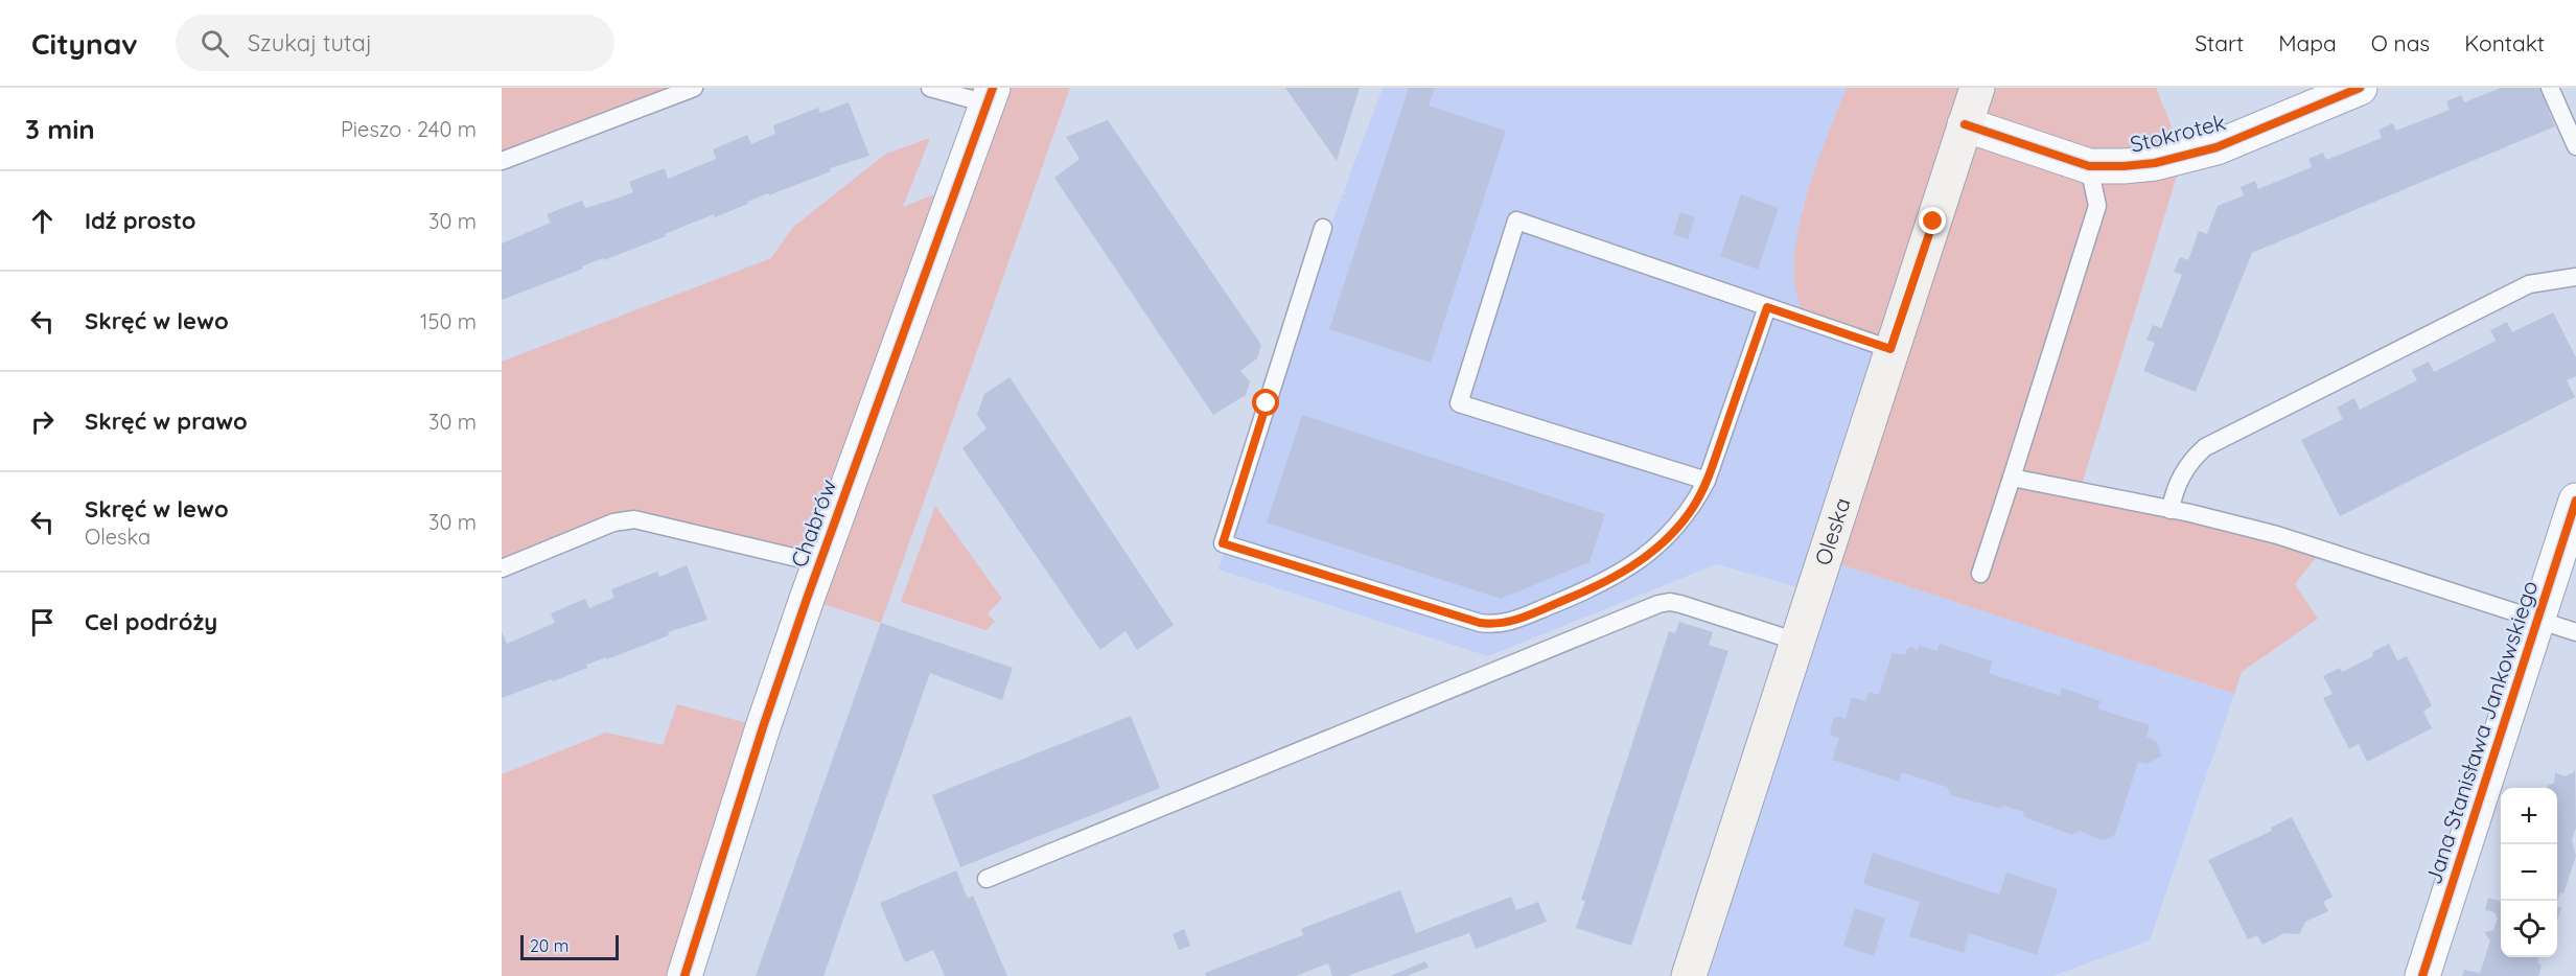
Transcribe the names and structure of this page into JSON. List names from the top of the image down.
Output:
{
  "streets": {
    "main road": ["Oleska"],
    "street": ["Stokrotek", "Chabrów", "Jana Stanisława Jankowskiego"]
  },
  "crossings": [
    ["Stokrotek", "Oleska"]
  ],
  "scale_bar": "20 m",
  "page": {
    "header": "Citynav",
    "search": "Szukaj tutaj",
    "nav": [
      "Start",
      "Mapa",
      "O nas",
      "Kontakt"
    ],
    "heading": ["3 min", "Pieszo · 240 m"],
    "list": [
      ["Idź prosto", "30 m"],
      ["Skręć w lewo", "150 m"],
      ["Skręć w prawo", "30 m"],
      ["Skręć w lewo", "Oleska", "30 m"],
      "Cel podróży"
    ],
    "map_buttons": ["+", "−"],
    "scale": "20 m"
  }
}
